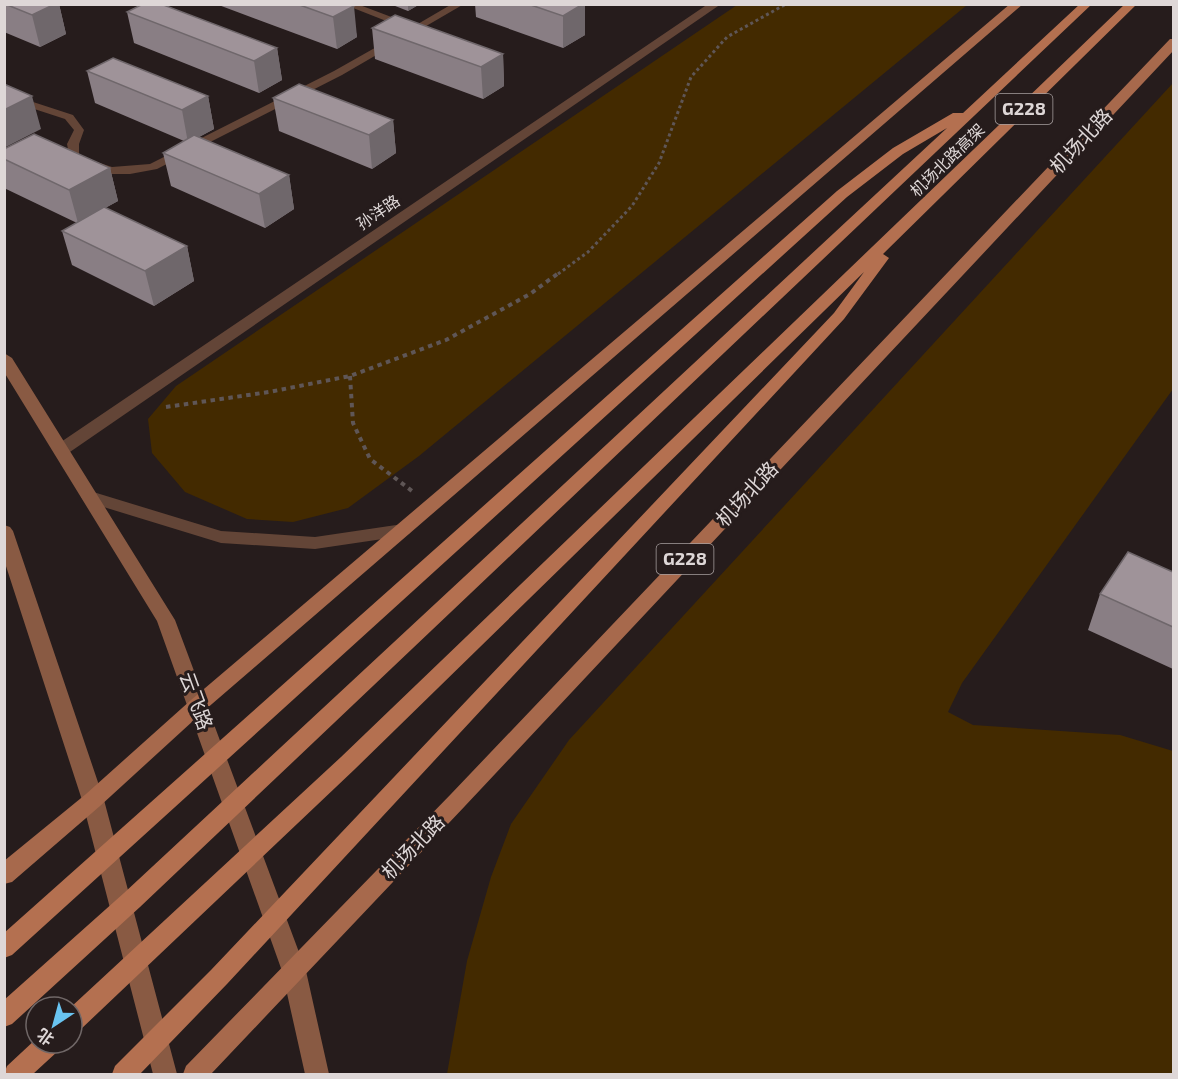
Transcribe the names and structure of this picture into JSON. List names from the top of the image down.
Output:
{
  "streets": {
    "highway": ["G228", "机场北路高架"],
    "main road": ["机场北路", "云飞路"],
    "street": ["孙洋路"]
  },
  "crossings": [
    ["机场北路", "云飞路"],
    ["孙洋路", "云飞路"]
  ],
  "north": "bottom left"
}
